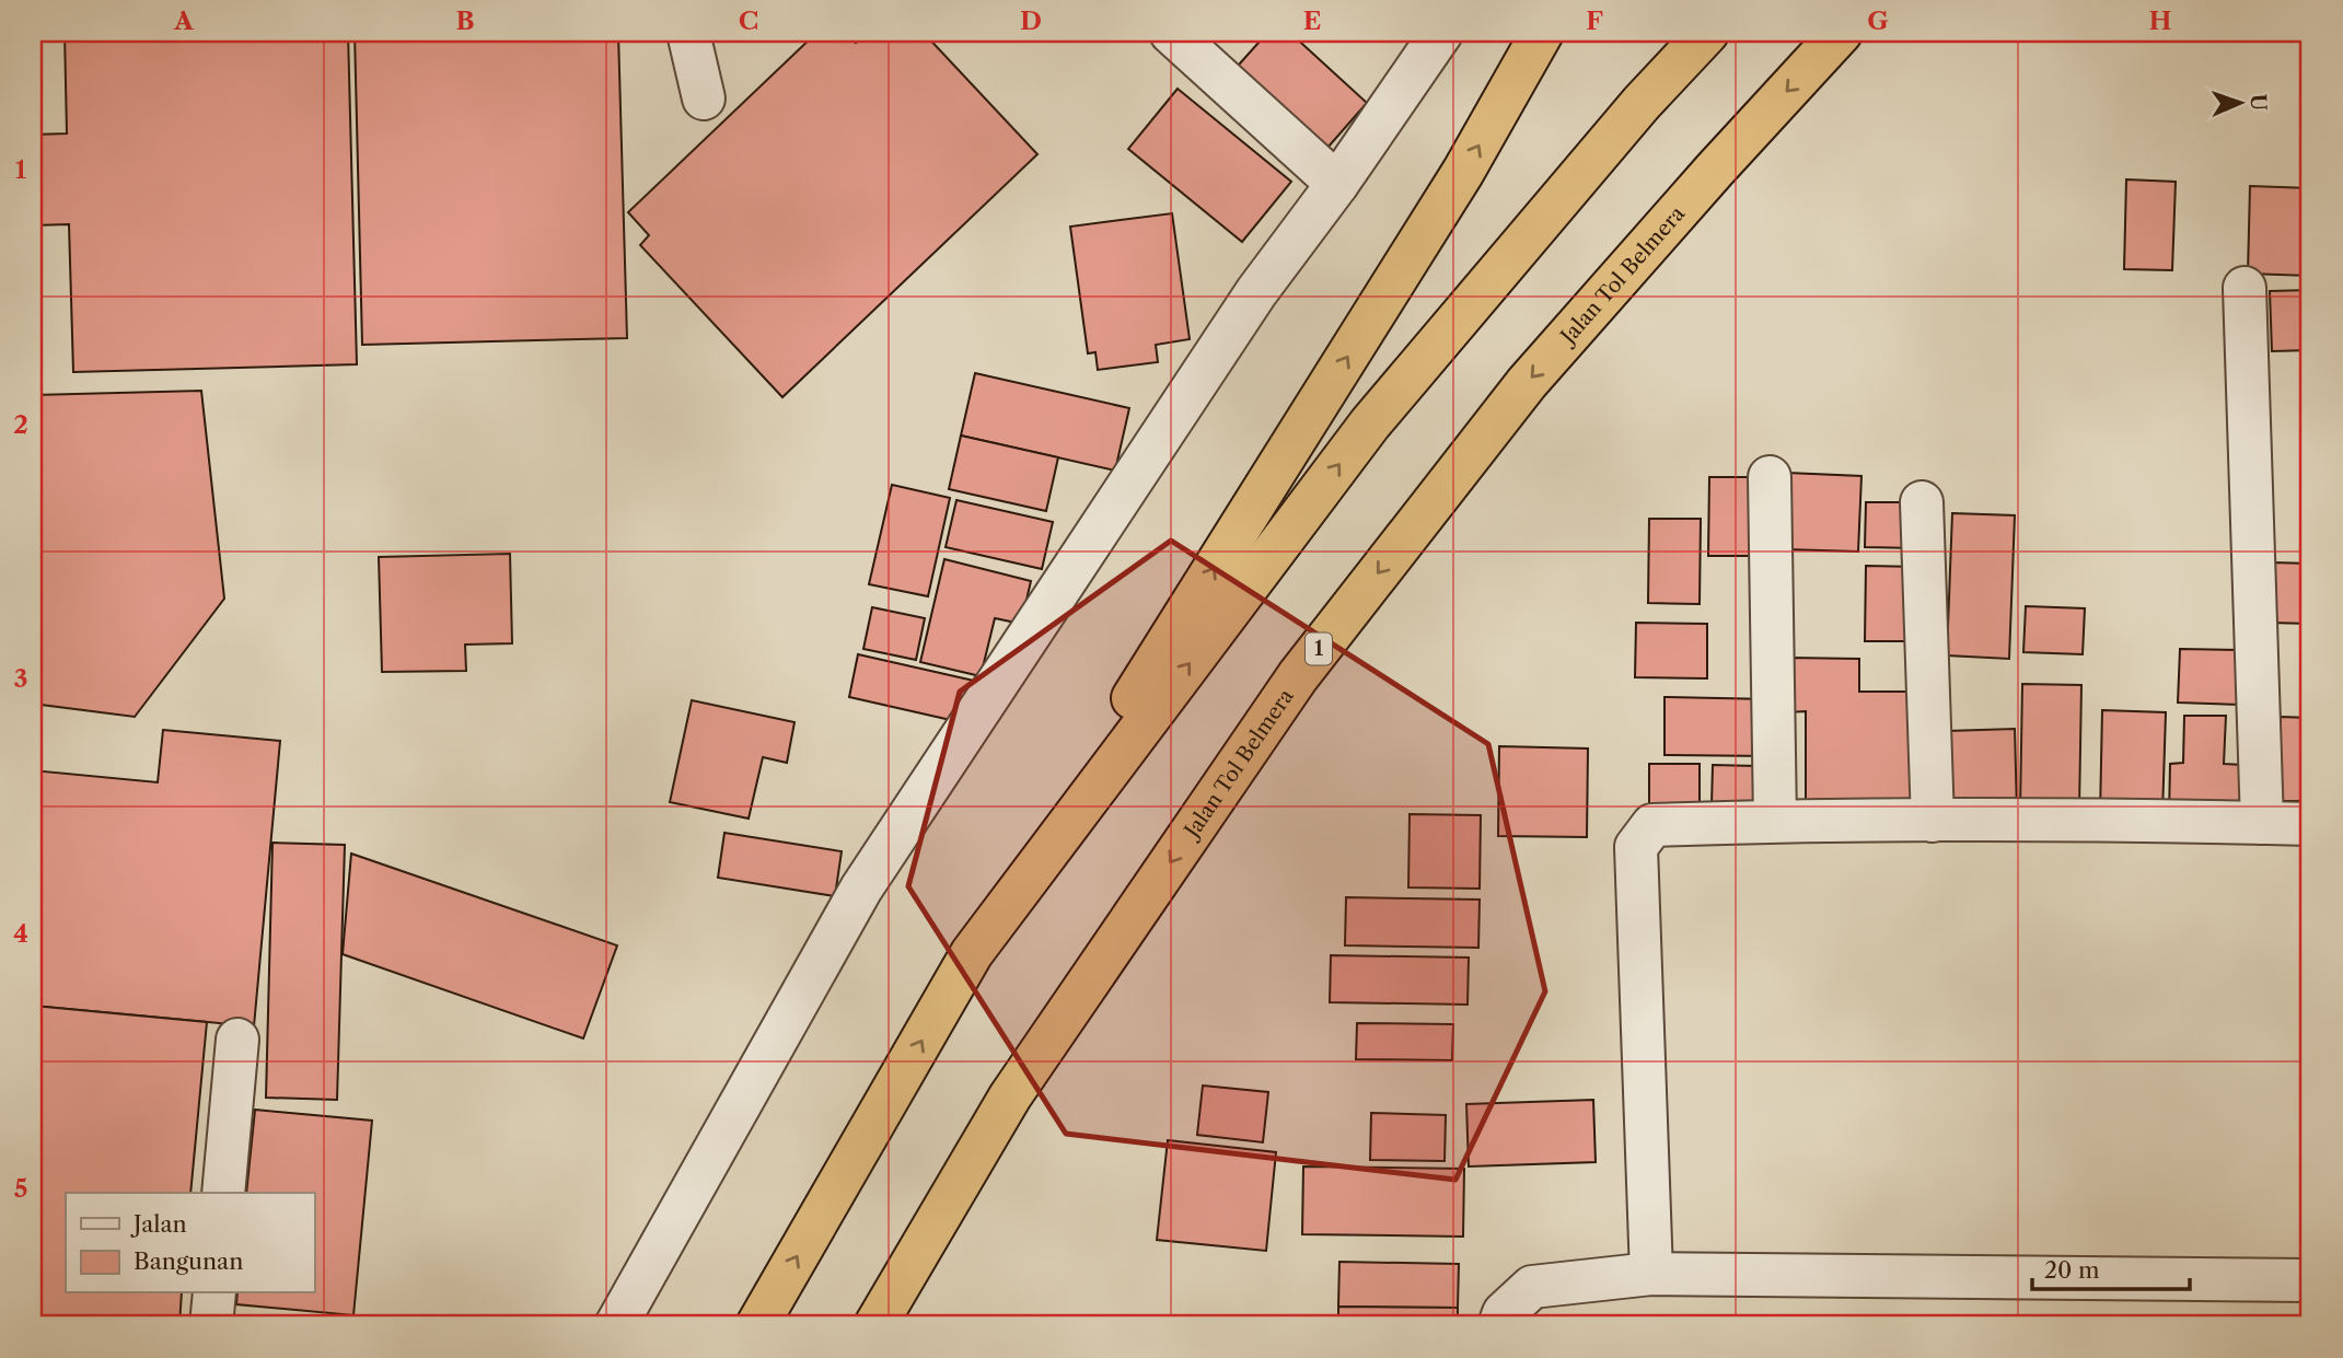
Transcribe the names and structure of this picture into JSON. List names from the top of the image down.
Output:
{
  "streets": {
    "highway": ["Jalan Tol Belmera", "1"]
  },
  "legend": ["Jalan", "Bangunan"],
  "scale_bar": "20 m",
  "north": "right",
  "grid": {
    "columns": [
      "A",
      "B",
      "C",
      "D",
      "E",
      "F",
      "G",
      "H"
    ],
    "rows": [
      "1",
      "2",
      "3",
      "4",
      "5"
    ]
  }
}
